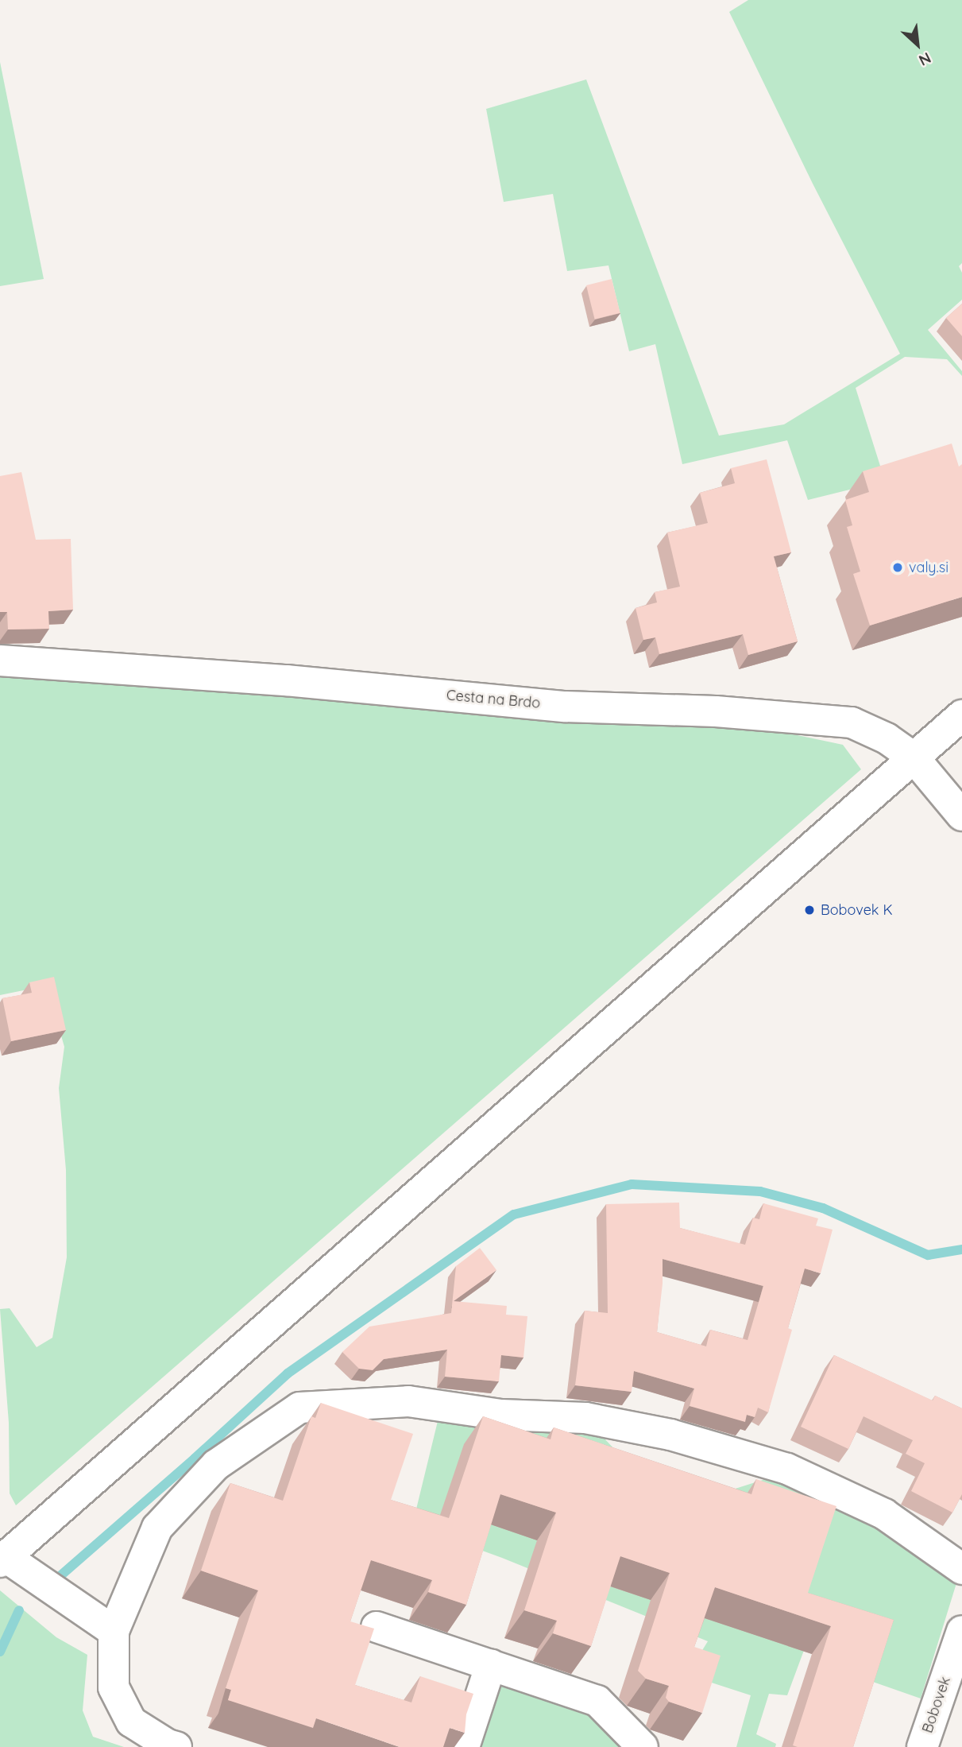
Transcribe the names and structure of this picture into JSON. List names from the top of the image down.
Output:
{
  "streets": {
    "street": ["Cesta na Brdo", "Bobovek"]
  },
  "places": ["valy.si", "Bobovek K"],
  "north": "bottom right"
}
